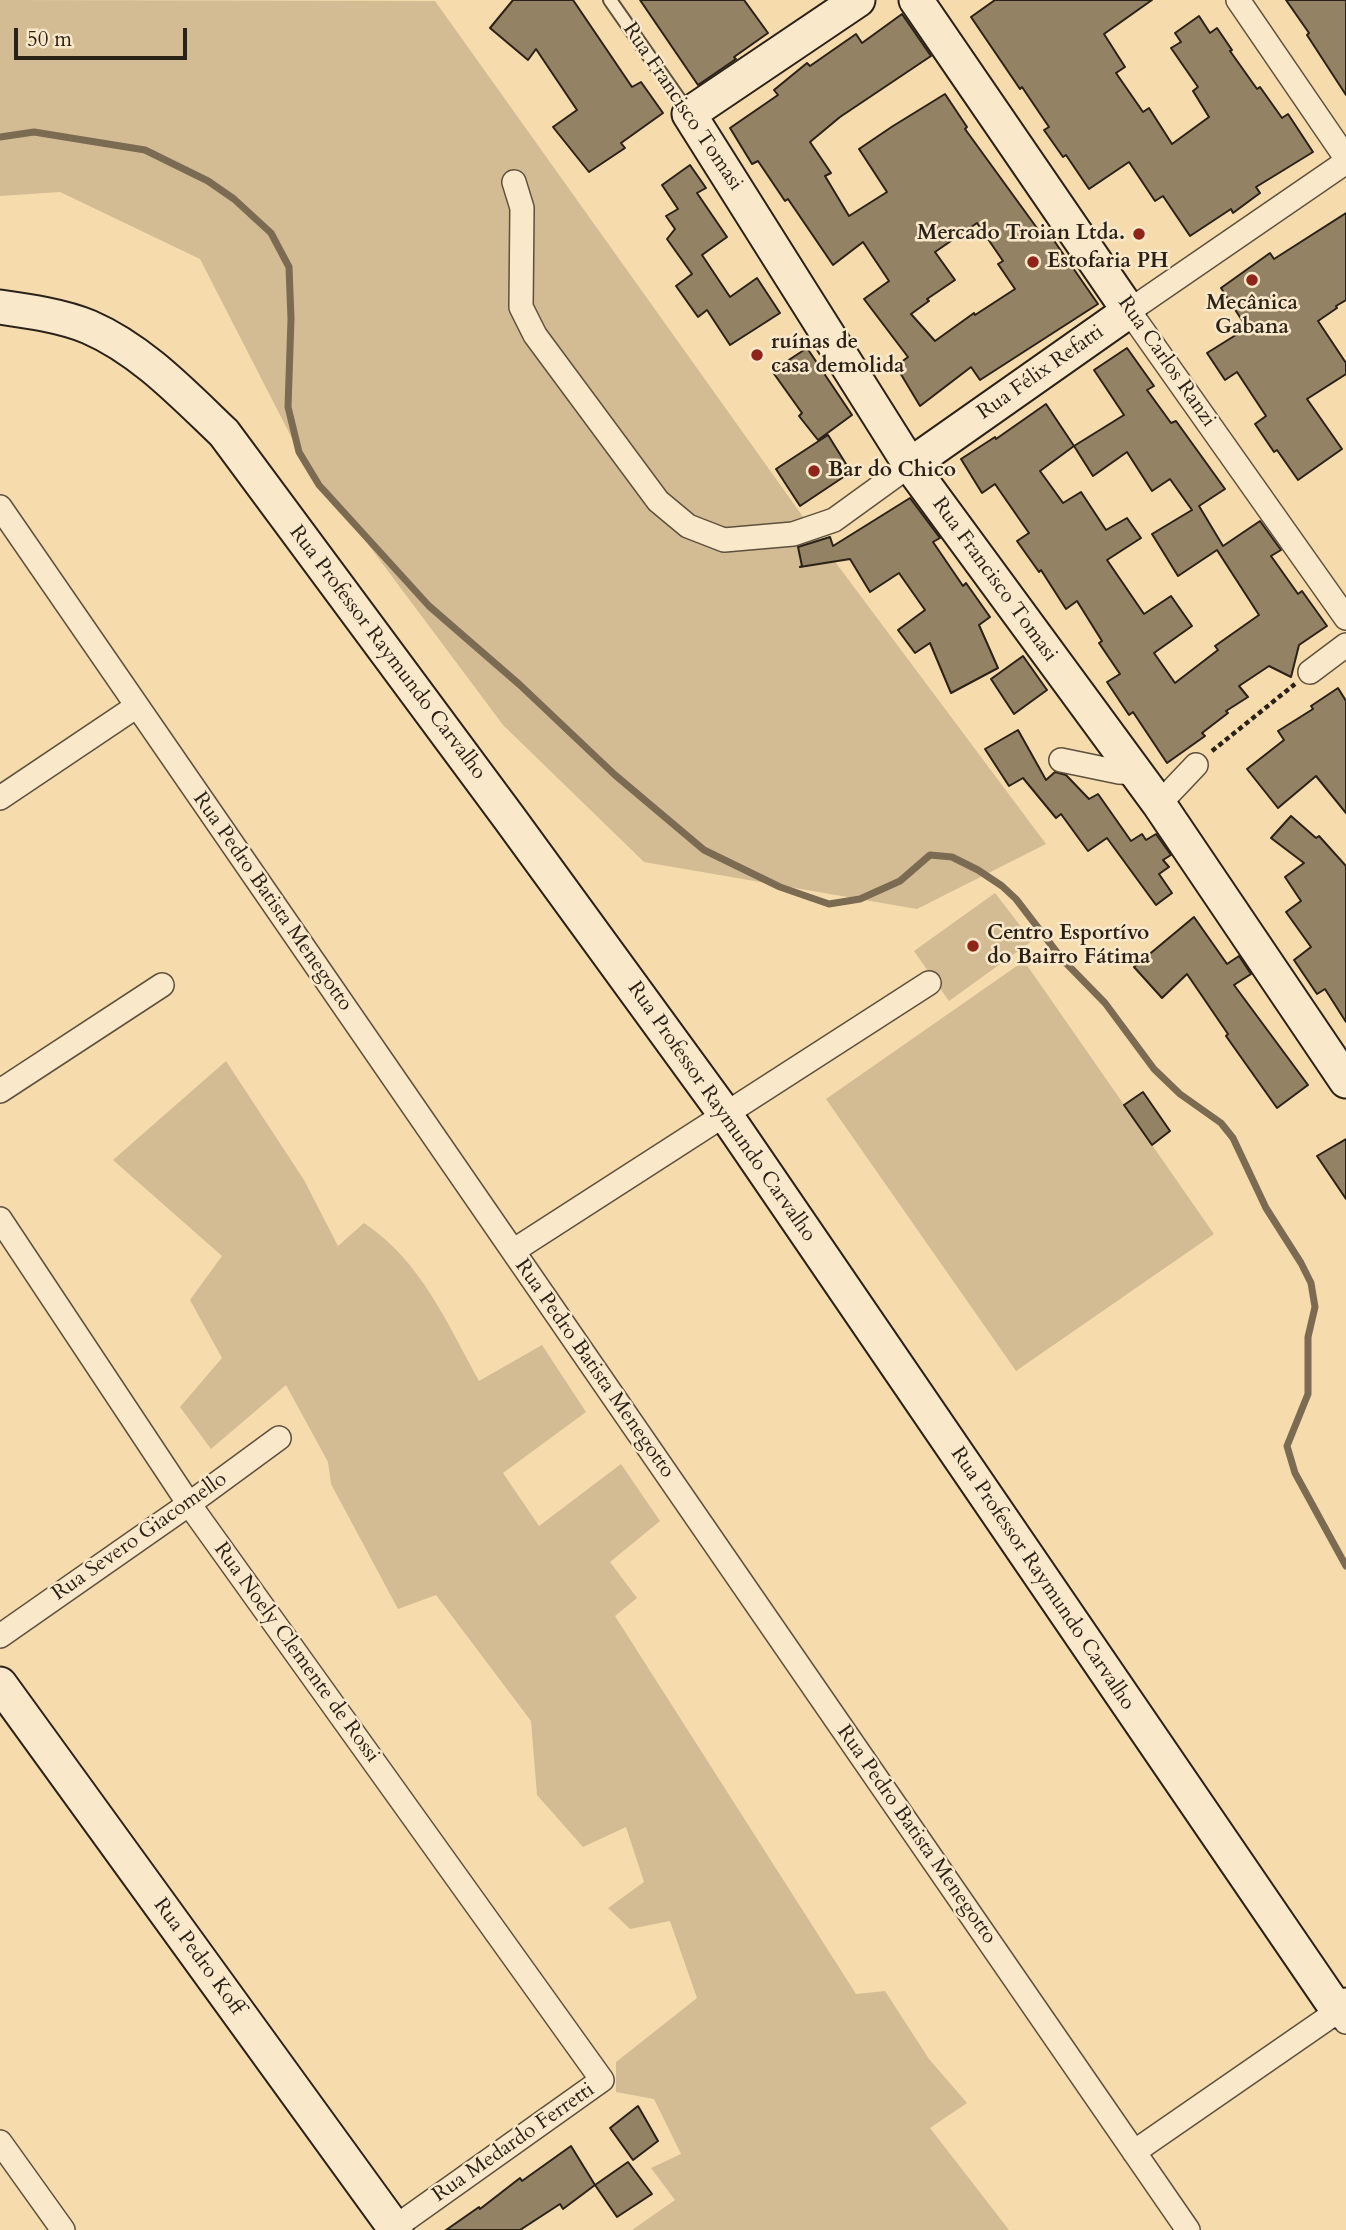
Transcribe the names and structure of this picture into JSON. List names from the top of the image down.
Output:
{
  "streets": {
    "street": [
      "Rua Francisco Tomasi",
      "Rua Carlos Ranzi",
      "Rua Félix Refatti",
      "Rua Professor Raymundo Carvalho",
      "Rua Pedro Batista Menegotto",
      "Rua Severo Giacomello",
      "Rua Noely Clemente de Rossi",
      "Rua Pedro Koff",
      "Rua Medardo Ferretti"
    ]
  },
  "crossings": [
    ["Rua Francisco Tomasi", "Rua Félix Refatti"],
    ["Rua Carlos Ranzi", "Rua Félix Refatti"],
    ["Rua Severo Giacomello", "Rua Noely Clemente de Rossi"],
    ["Rua Noely Clemente de Rossi", "Rua Medardo Ferretti"],
    ["Rua Pedro Koff", "Rua Medardo Ferretti"]
  ],
  "places": [
    "Mercado Troian Ltda.",
    "Estofaria PH",
    "Mecânica Gabana",
    "ruínas de casa demolida",
    "Bar do Chico",
    "Centro Esportívo do Bairro Fátima"
  ],
  "scale_bar": "50 m"
}
